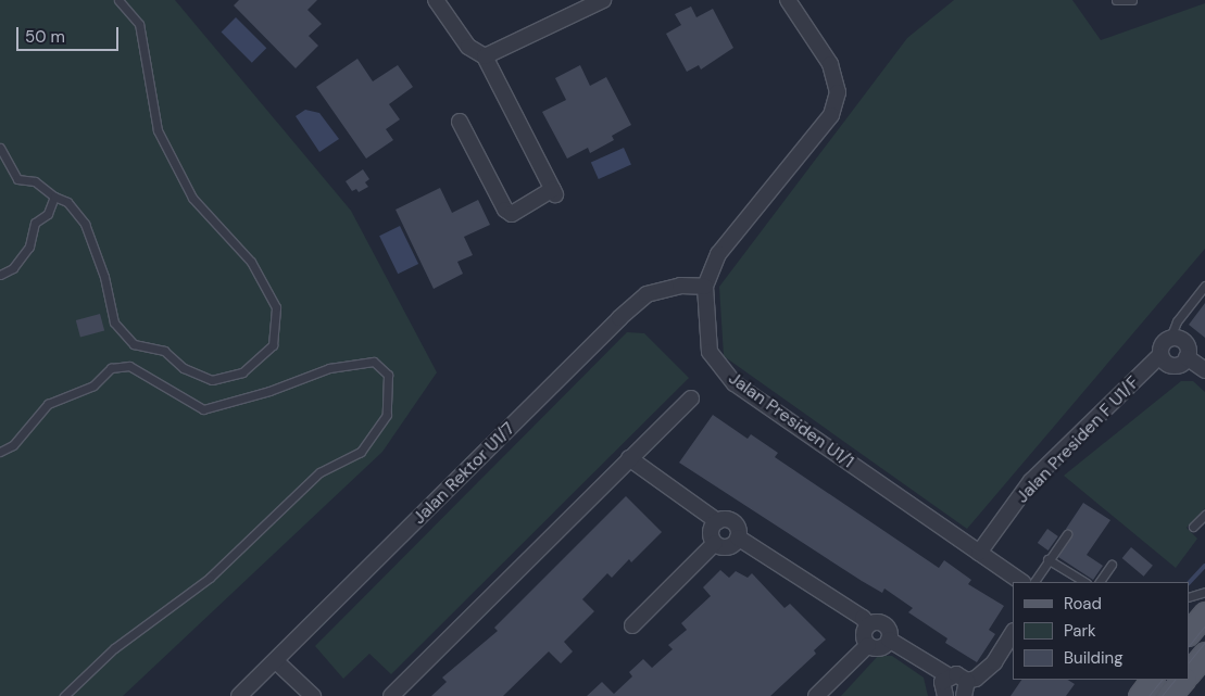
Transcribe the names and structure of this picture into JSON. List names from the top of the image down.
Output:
{
  "streets": {
    "street": ["Jalan Presiden U1/1", "Jalan Presiden F U1/F", "Jalan Rektor U1/7"]
  },
  "crossings": [
    ["Jalan Presiden U1/1", "Jalan Presiden F U1/F"],
    ["Jalan Presiden U1/1", "Jalan Rektor U1/7"]
  ],
  "legend": ["Road", "Park", "Building"],
  "scale_bar": "50 m"
}
